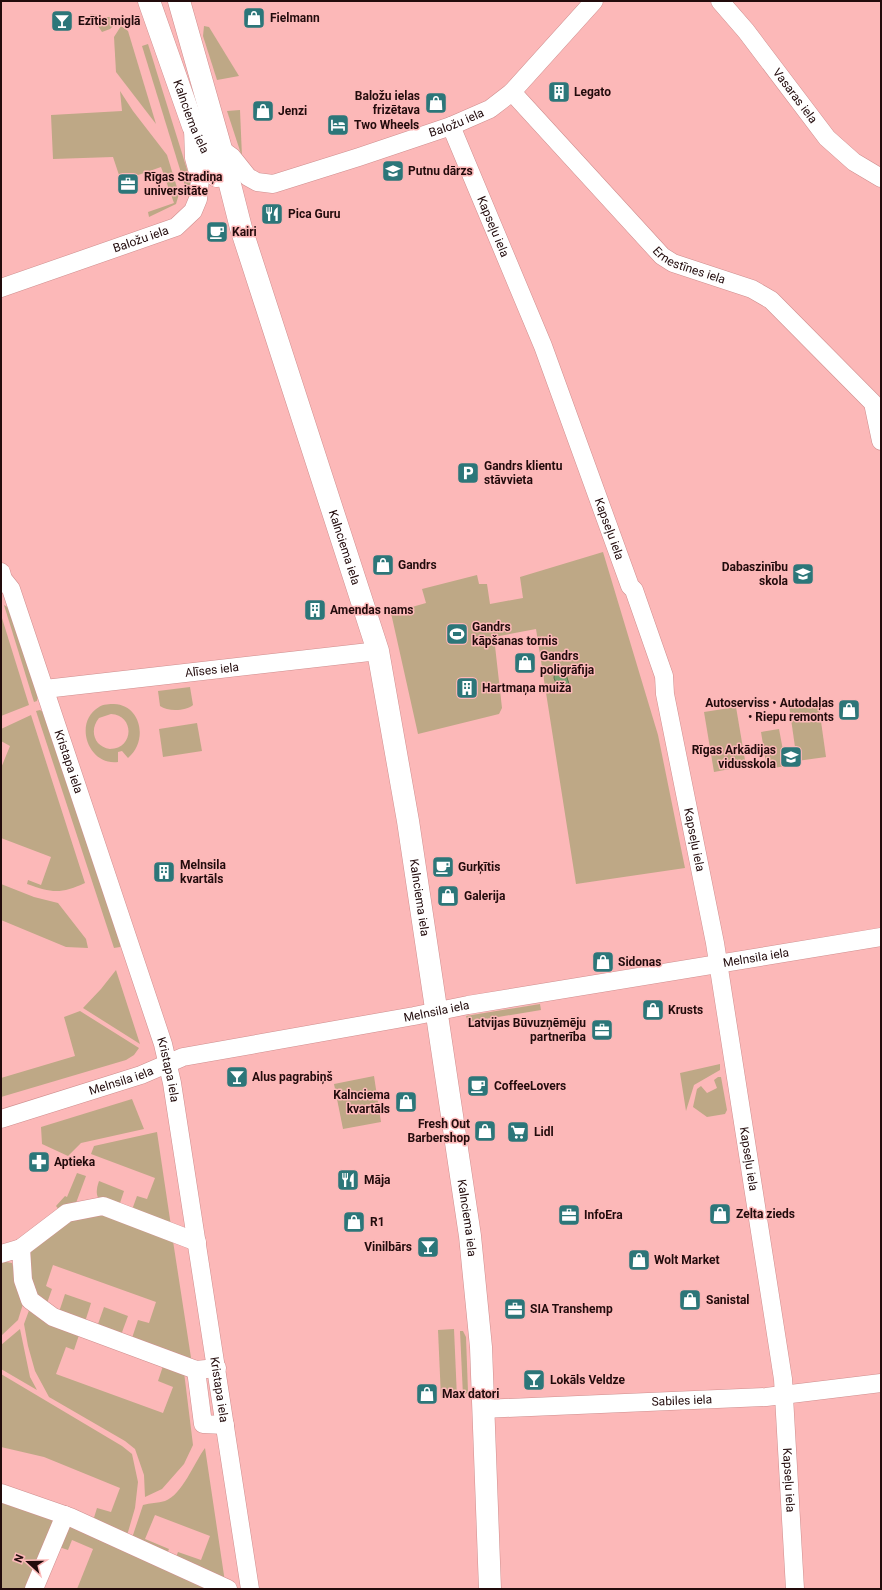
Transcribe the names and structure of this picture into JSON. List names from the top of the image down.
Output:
{
  "streets": {
    "main road": ["Kalnciema iela"],
    "street": [
      "Vasaras iela",
      "Baložu iela",
      "Kapseļu iela",
      "Ernestīnes iela",
      "Alīses iela",
      "Kristapa iela",
      "Melnsila iela",
      "Sabiles iela"
    ]
  },
  "crossings": [
    ["Kalnciema iela", "Baložu iela"],
    ["Kalnciema iela", "Alīses iela"],
    ["Kalnciema iela", "Melnsila iela"],
    ["Kalnciema iela", "Sabiles iela"],
    ["Baložu iela", "Kapseļu iela"],
    ["Baložu iela", "Ernestīnes iela"],
    ["Kapseļu iela", "Melnsila iela"],
    ["Kapseļu iela", "Sabiles iela"],
    ["Alīses iela", "Kristapa iela"],
    ["Kristapa iela", "Melnsila iela"]
  ],
  "places": {
    "shop": [
      "Fielmann",
      "Baložu ielas frizētava",
      "Jenzi",
      "Gandrs",
      "Gandrs poligrāfija",
      "Autoserviss • Autodaļas • Riepu remonts",
      "Galerija",
      "Sidonas",
      "Krusts",
      "Kalnciema kvartāls",
      "Fresh Out Barbershop",
      "Zelta zieds",
      "R1",
      "Wolt Market",
      "Sanistal",
      "Max datori"
    ],
    "bar": [
      "Ezītis miglā",
      "Alus pagrabiņš",
      "Vinilbārs",
      "Lokāls Veldze"
    ],
    "building": [
      "Legato",
      "Amendas nams",
      "Hartmaņa muiža",
      "Melnsila kvartāls"
    ],
    "hotel": ["Two Wheels"],
    "school or university": ["Putnu dārzs", "Dabaszinību skola", "Rīgas Arkādijas vidusskola"],
    "office": [
      "Rīgas Stradiņa universitāte",
      "Latvijas Būvuzņēmēju partnerība",
      "InfoEra",
      "SIA Transhemp"
    ],
    "restaurant": ["Pica Guru", "Māja"],
    "cafe": ["Kairi", "Gurķītis", "CoffeeLovers"],
    "parking": ["Gandrs klientu stāvvieta"],
    "sports": ["Gandrs kāpšanas tornis"],
    "supermarket": ["Lidl"],
    "pharmacy": ["Aptieka"]
  },
  "north": "left"
}
